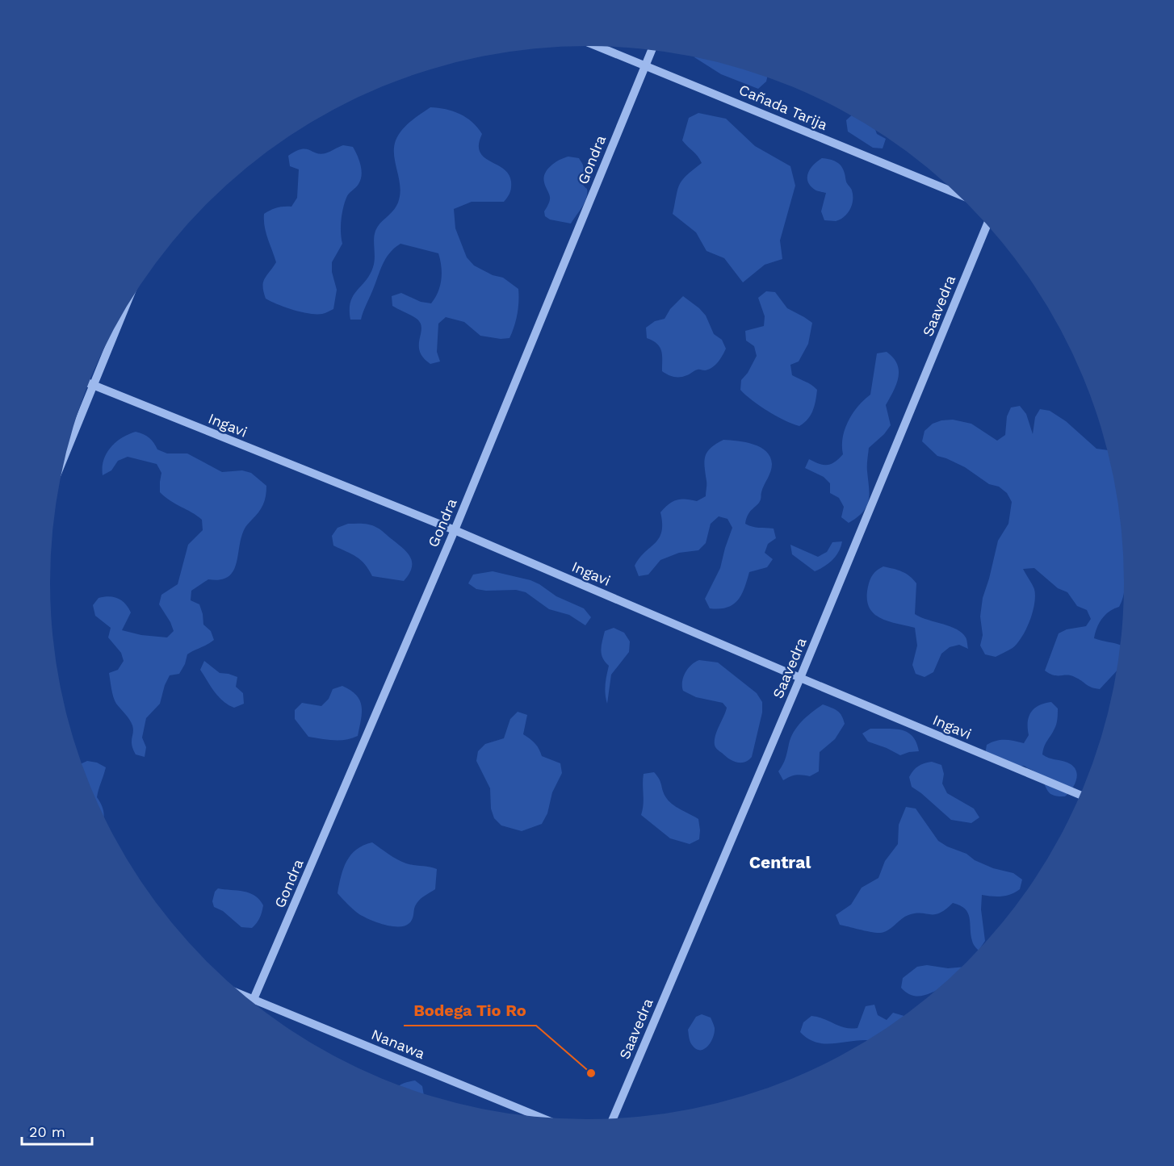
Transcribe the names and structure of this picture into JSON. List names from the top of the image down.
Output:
{
  "streets": {
    "street": [
      "Cañada Tarija",
      "Gondra",
      "Saavedra",
      "Ingavi",
      "Nanawa"
    ]
  },
  "crossings": [
    ["Cañada Tarija", "Gondra"],
    ["Gondra", "Ingavi"],
    ["Gondra", "Nanawa"],
    ["Saavedra", "Ingavi"]
  ],
  "districts": ["Central"],
  "places": ["Bodega Tio Ro"],
  "scale_bar": "20 m"
}
